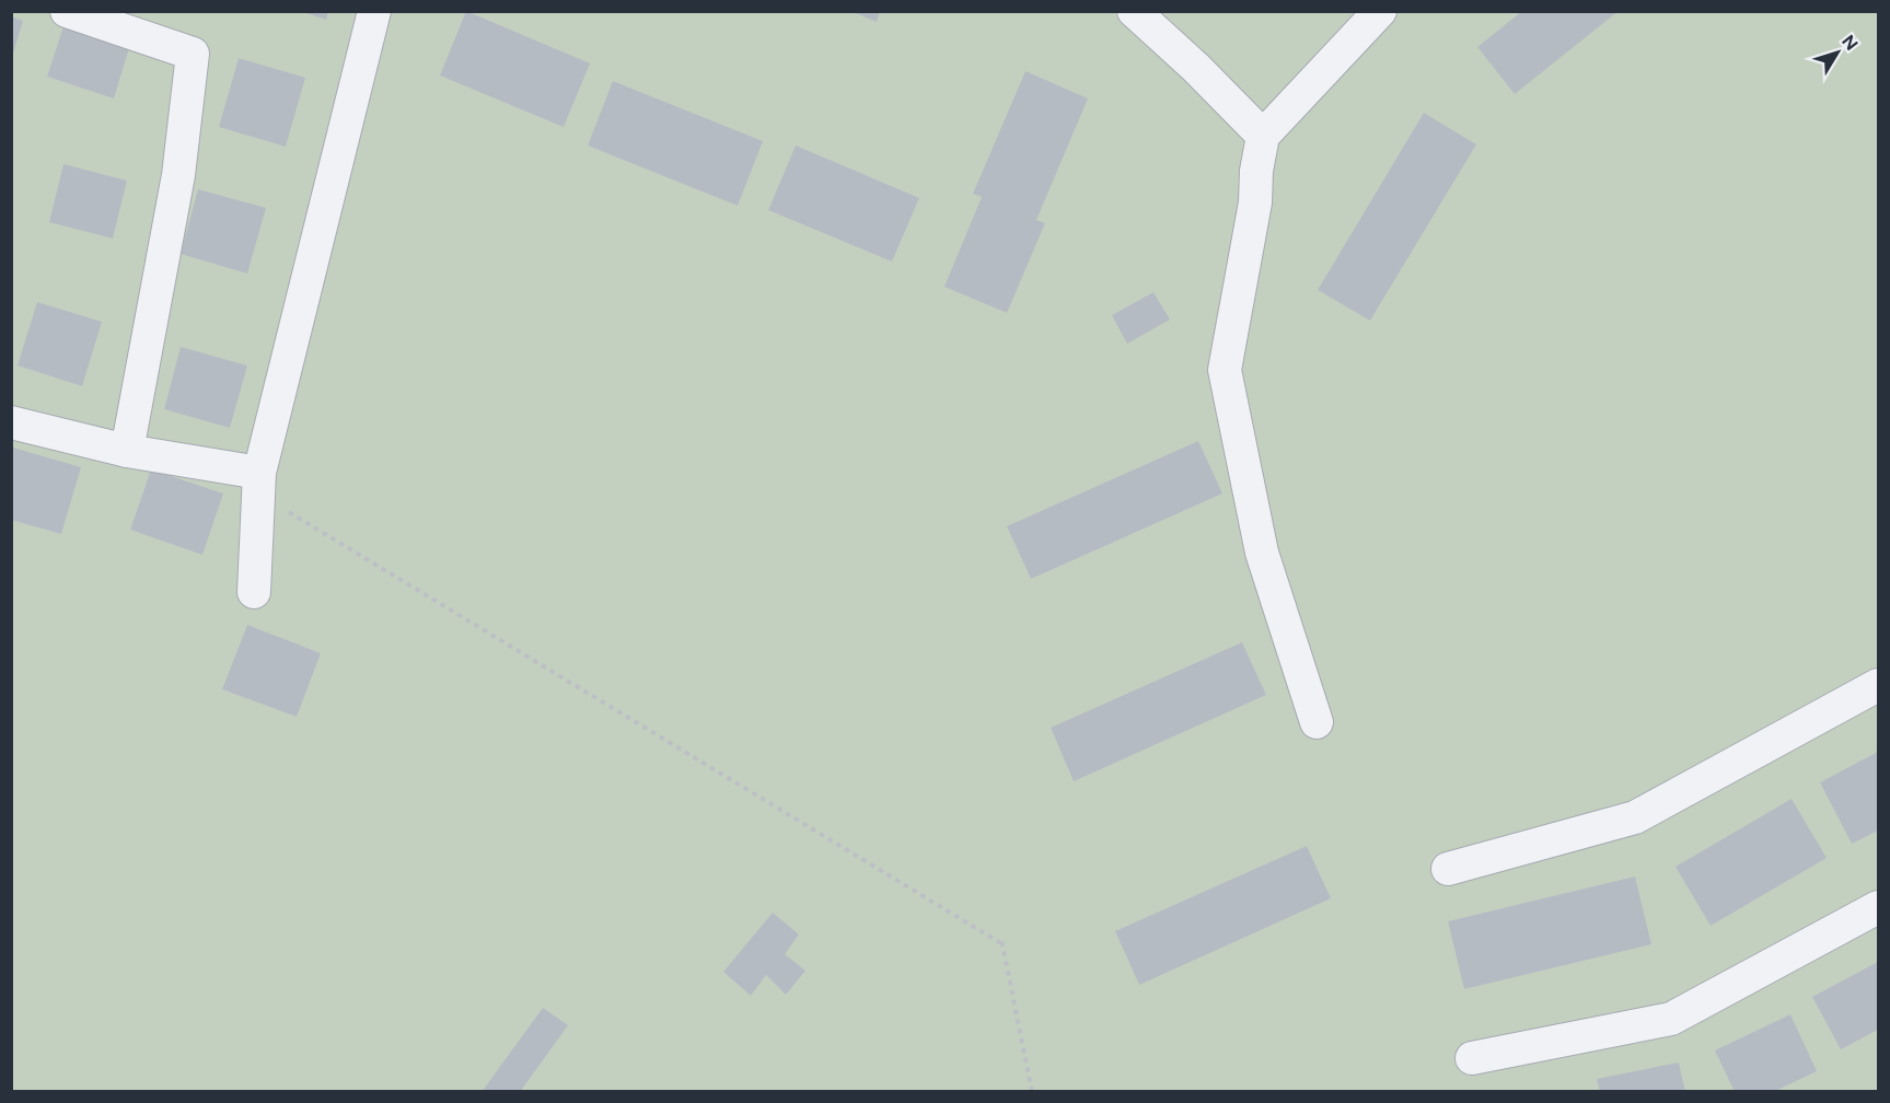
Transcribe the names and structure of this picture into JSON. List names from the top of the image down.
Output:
{
  "north": "top right"
}
